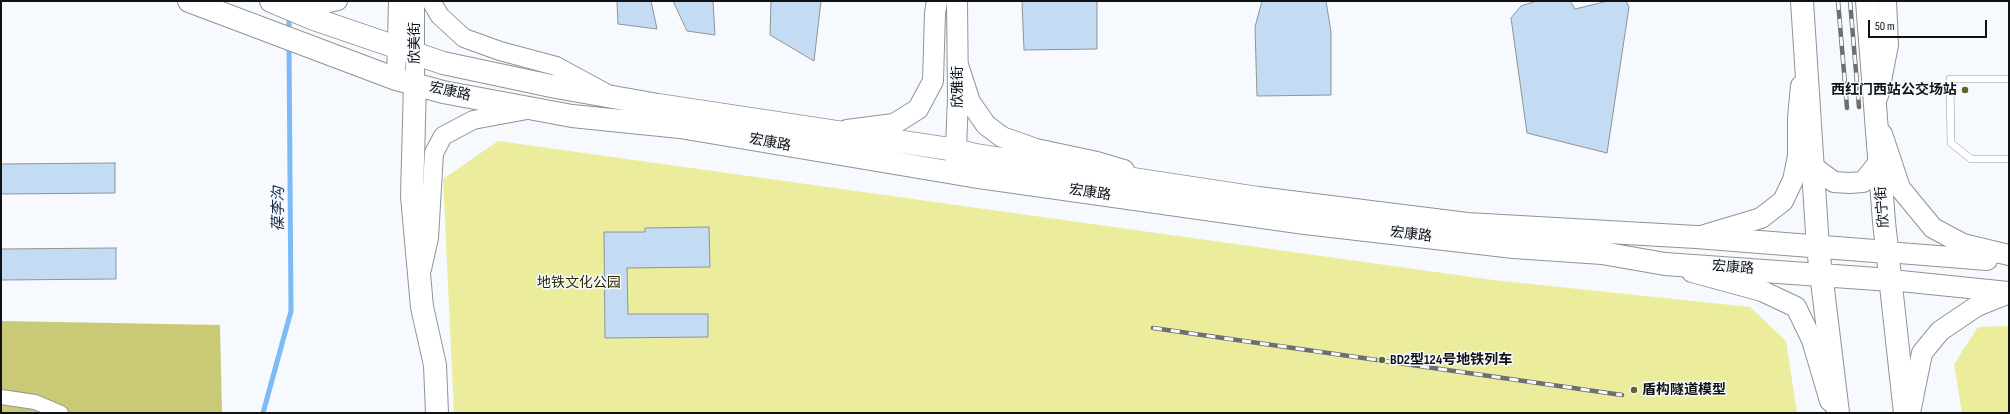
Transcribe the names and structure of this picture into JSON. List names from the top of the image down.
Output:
{
  "streets": {
    "main road": ["欣雅街", "宏康路", "欣宁街"],
    "street": ["欣美街"]
  },
  "crossings": [
    ["欣美街", "宏康路"],
    ["欣雅街", "宏康路"],
    ["宏康路", "欣宁街"]
  ],
  "water": ["葆李沟"],
  "parks": ["地铁文化公园"],
  "places": ["西红门西站公交场站", "BD2型124号地铁列车", "盾构隧道模型"],
  "scale_bar": "50 m"
}
